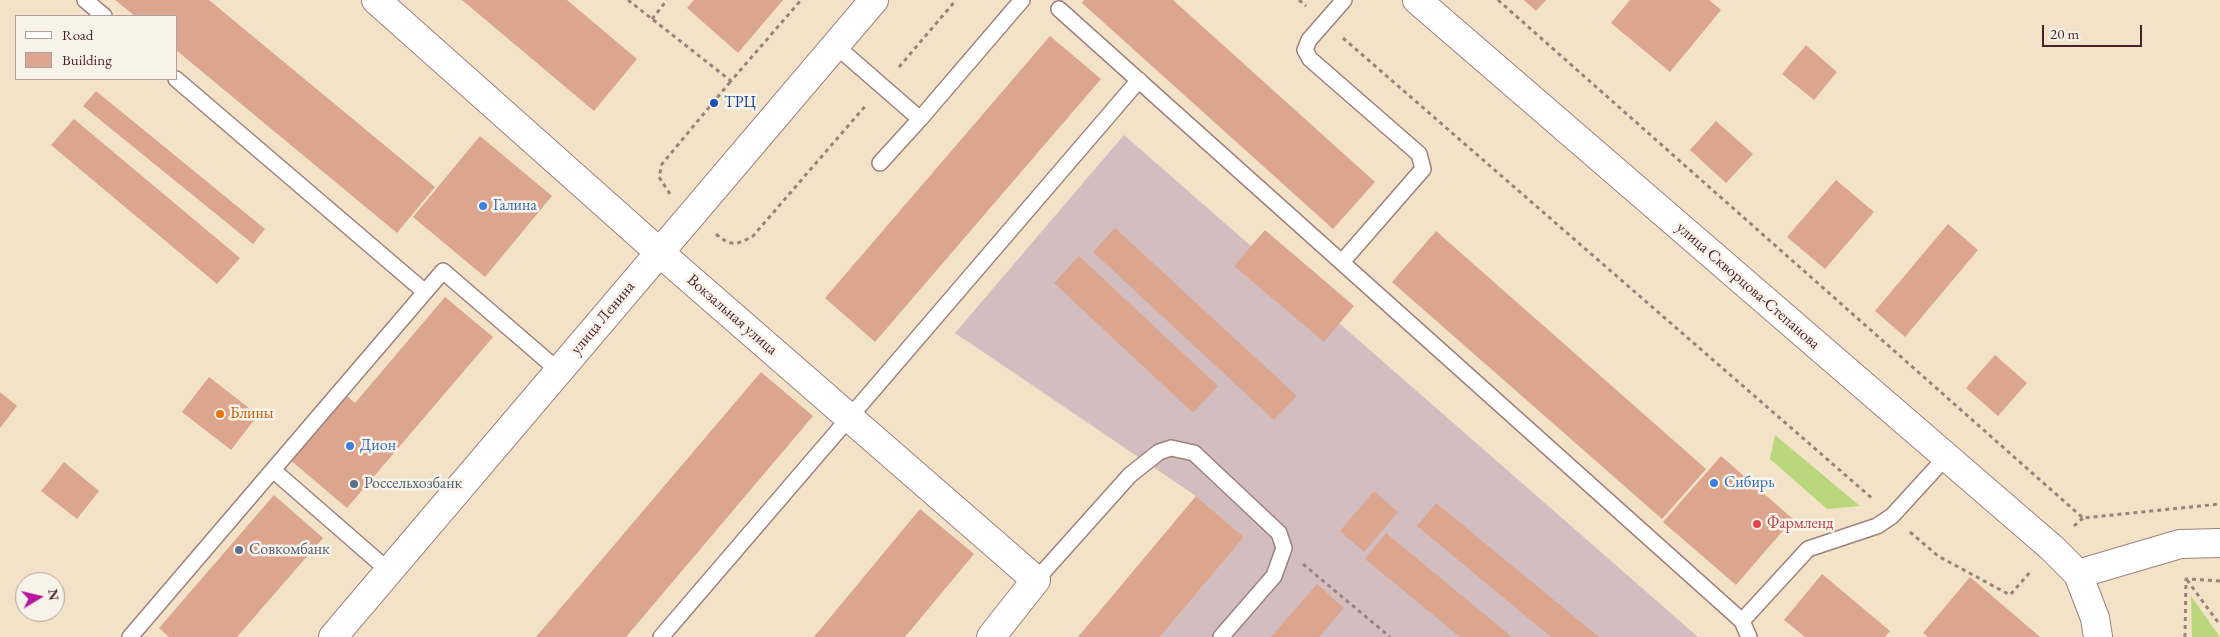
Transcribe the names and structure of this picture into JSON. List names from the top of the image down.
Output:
{
  "streets": {
    "main road": ["улица Скворцова-Степанова", "Вокзальная улица", "улица Ленина"]
  },
  "crossings": [
    ["Вокзальная улица", "улица Ленина"]
  ],
  "places": [
    "ТРЦ",
    "Галина",
    "Блины",
    "Дион",
    "Сибирь",
    "Россельхозбанк",
    "Фармленд",
    "Совкомбанк"
  ],
  "legend": ["Road", "Building"],
  "scale_bar": "20 m",
  "north": "right"
}
